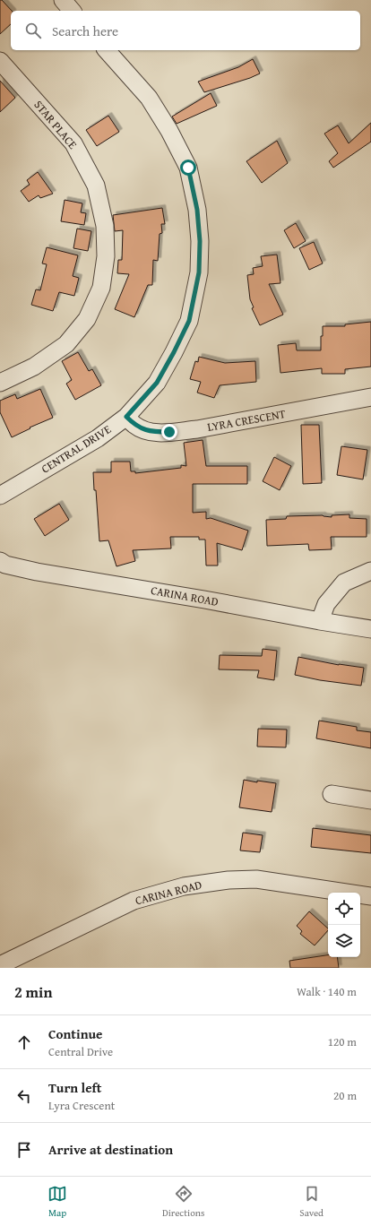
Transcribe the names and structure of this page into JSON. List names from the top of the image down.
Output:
{
  "streets": {
    "street": [
      "STAR PLACE",
      "LYRA CRESCENT",
      "CENTRAL DRIVE",
      "CARINA ROAD"
    ]
  },
  "crossings": [
    ["LYRA CRESCENT", "CENTRAL DRIVE"]
  ],
  "page": {
    "search": "Search here",
    "heading": ["2 min", "Walk · 140 m"],
    "list": [
      ["Continue", "Central Drive", "120 m"],
      ["Turn left", "Lyra Crescent", "20 m"],
      "Arrive at destination"
    ],
    "nav": ["Map", "Directions", "Saved"]
  }
}
